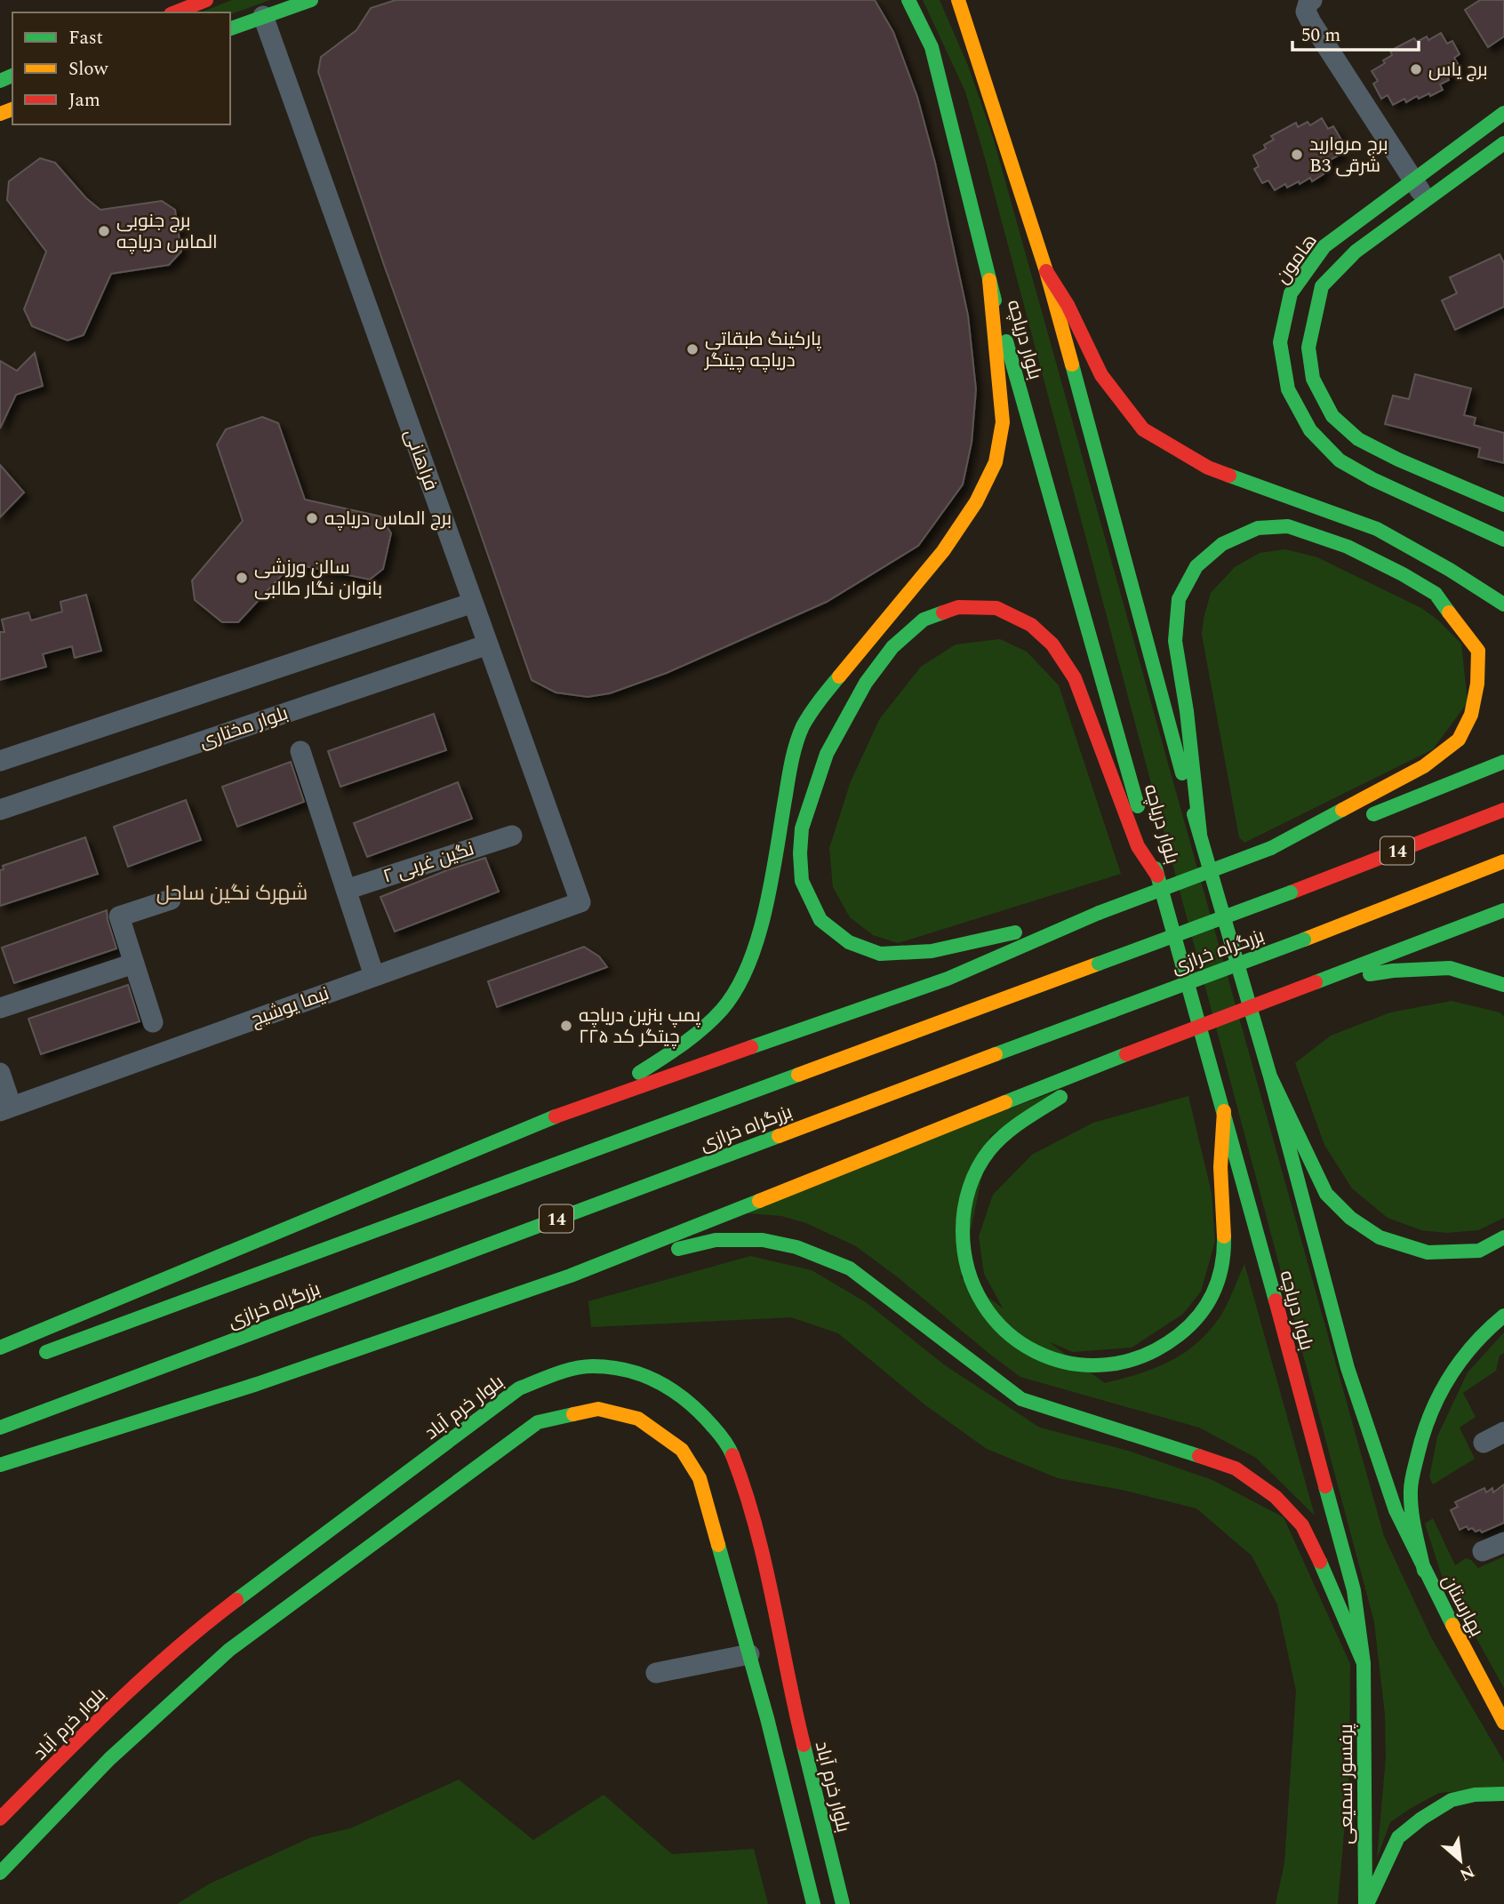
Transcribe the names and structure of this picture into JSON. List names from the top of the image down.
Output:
{
  "streets": {
    "main road": [
      "هامون",
      "بلوار دریاچه",
      "14",
      "بزرگراه خرازی",
      "بلوار خرم آباد",
      "بهارستان",
      "پرفسور سمیعی"
    ],
    "street": [
      "فراهانی",
      "بلوار مختاری",
      "نگین غربی ۲",
      "نیما یوشیج"
    ]
  },
  "crossings": [
    ["بلوار دریاچه", "بهارستان"],
    ["بلوار دریاچه", "پرفسور سمیعی"],
    ["فراهانی", "بلوار مختاری"],
    ["فراهانی", "نیما یوشیج"]
  ],
  "districts": ["شهرک نگین ساحل"],
  "places": [
    "برج یاس",
    "برج مروارید B3 شرقی",
    "برج جنوبی الماس دریاچه",
    "پارکینگ طبقاتی دریاچه چیتگر",
    "برج الماس دریاچه",
    "سالن ورزشی بانوان نگار طالبی",
    "پمپ بنزین دریاچه چیتگر کد ۲۲۵"
  ],
  "legend": ["Fast", "Slow", "Jam"],
  "scale_bar": "50 m",
  "north": "bottom right"
}
